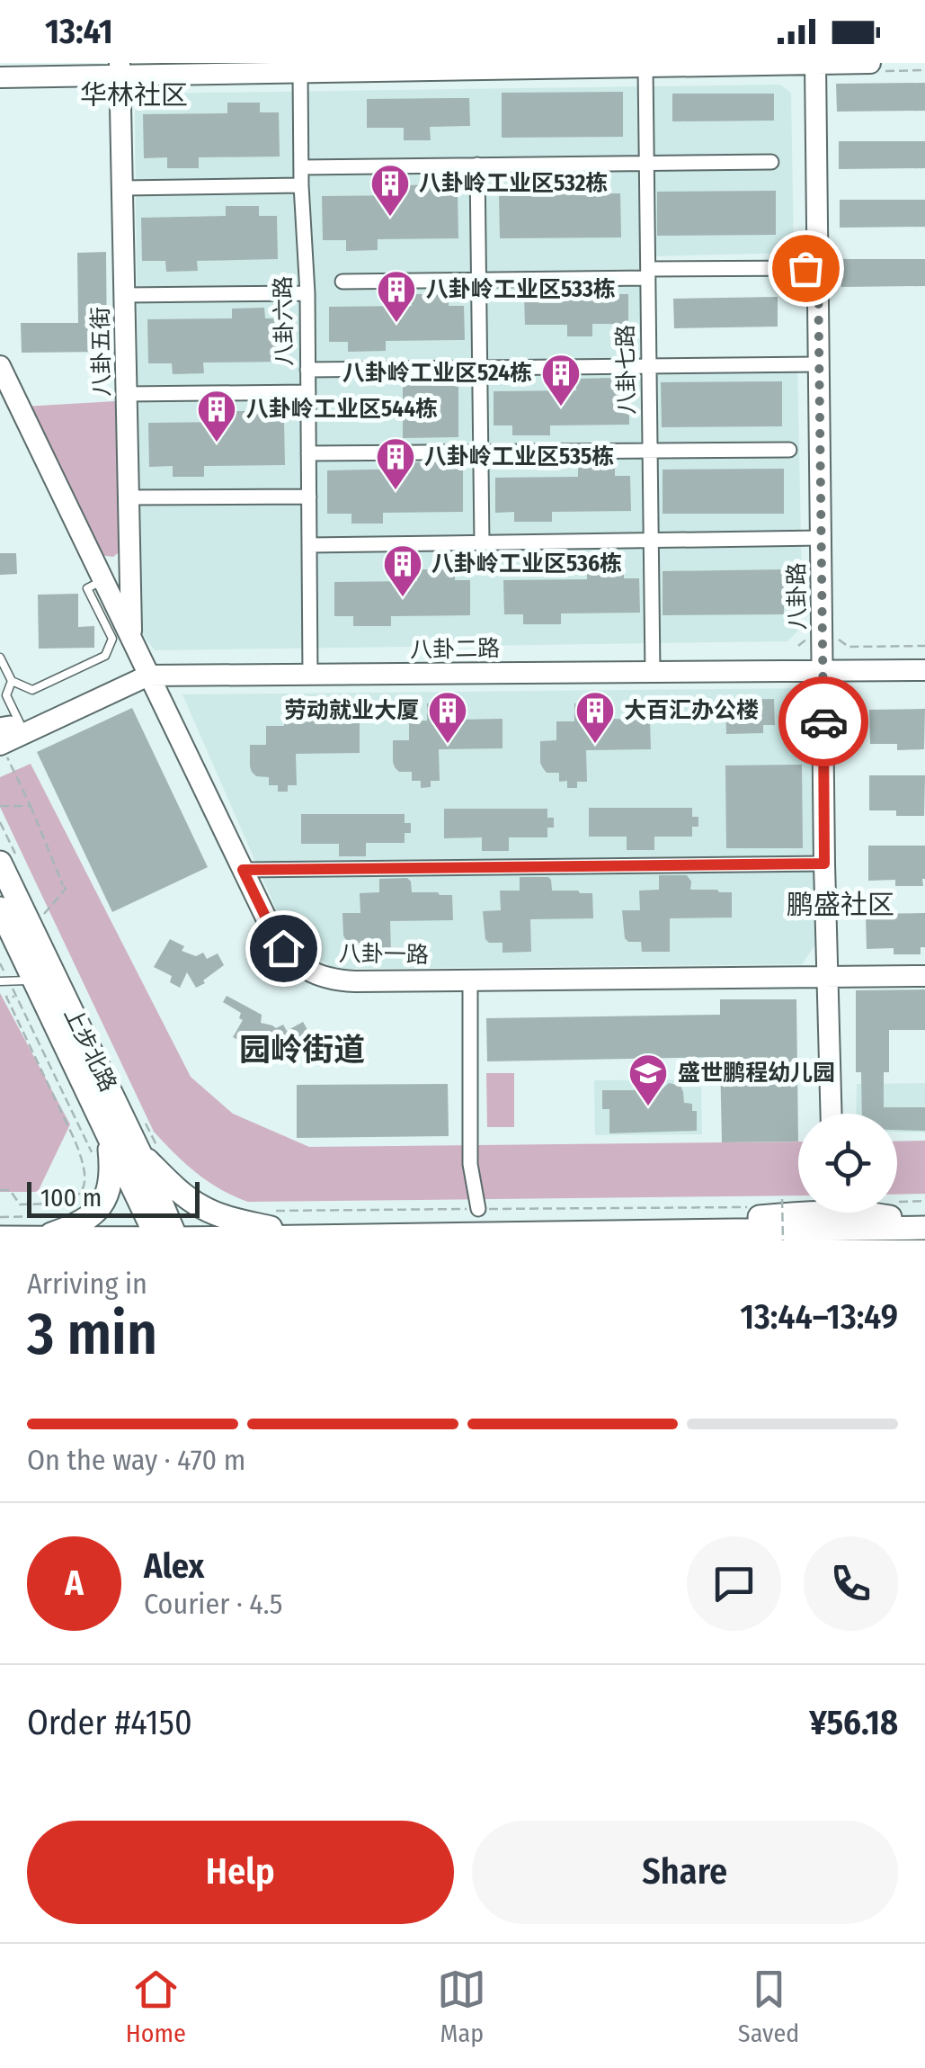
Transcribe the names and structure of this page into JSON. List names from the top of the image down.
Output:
{
  "streets": {
    "main road": ["上步北路"],
    "street": [
      "八卦六路",
      "八卦五街",
      "八卦七路",
      "八卦路",
      "八卦二路",
      "八卦一路"
    ]
  },
  "crossings": [
    ["八卦六路", "八卦二路"],
    ["八卦五街", "八卦一路"],
    ["八卦七路", "八卦二路"],
    ["八卦路", "八卦二路"],
    ["八卦路", "八卦一路"],
    ["八卦二路", "八卦一路"]
  ],
  "districts": ["华林社区", "鹏盛社区", "园岭街道"],
  "places": {
    "building": [
      "八卦岭工业区532栋",
      "八卦岭工业区533栋",
      "八卦岭工业区524栋",
      "八卦岭工业区544栋",
      "八卦岭工业区535栋",
      "八卦岭工业区536栋",
      "劳动就业大厦",
      "大百汇办公楼"
    ],
    "school or university": ["盛世鹏程幼儿园"]
  },
  "scale_bar": "100 m",
  "page": {
    "status": "13:41",
    "scale": "100 m",
    "heading": ["3 min", "Arriving in", "13:44–13:49"],
    "panel": [
      "Alex",
      "Courier · 4.5",
      "Order #4150",
      "¥56.18"
    ],
    "bar": "On the way · 470 m",
    "round": "A",
    "buttons": ["Help", "Share"],
    "tabs": ["Home", "Map", "Saved"]
  }
}
